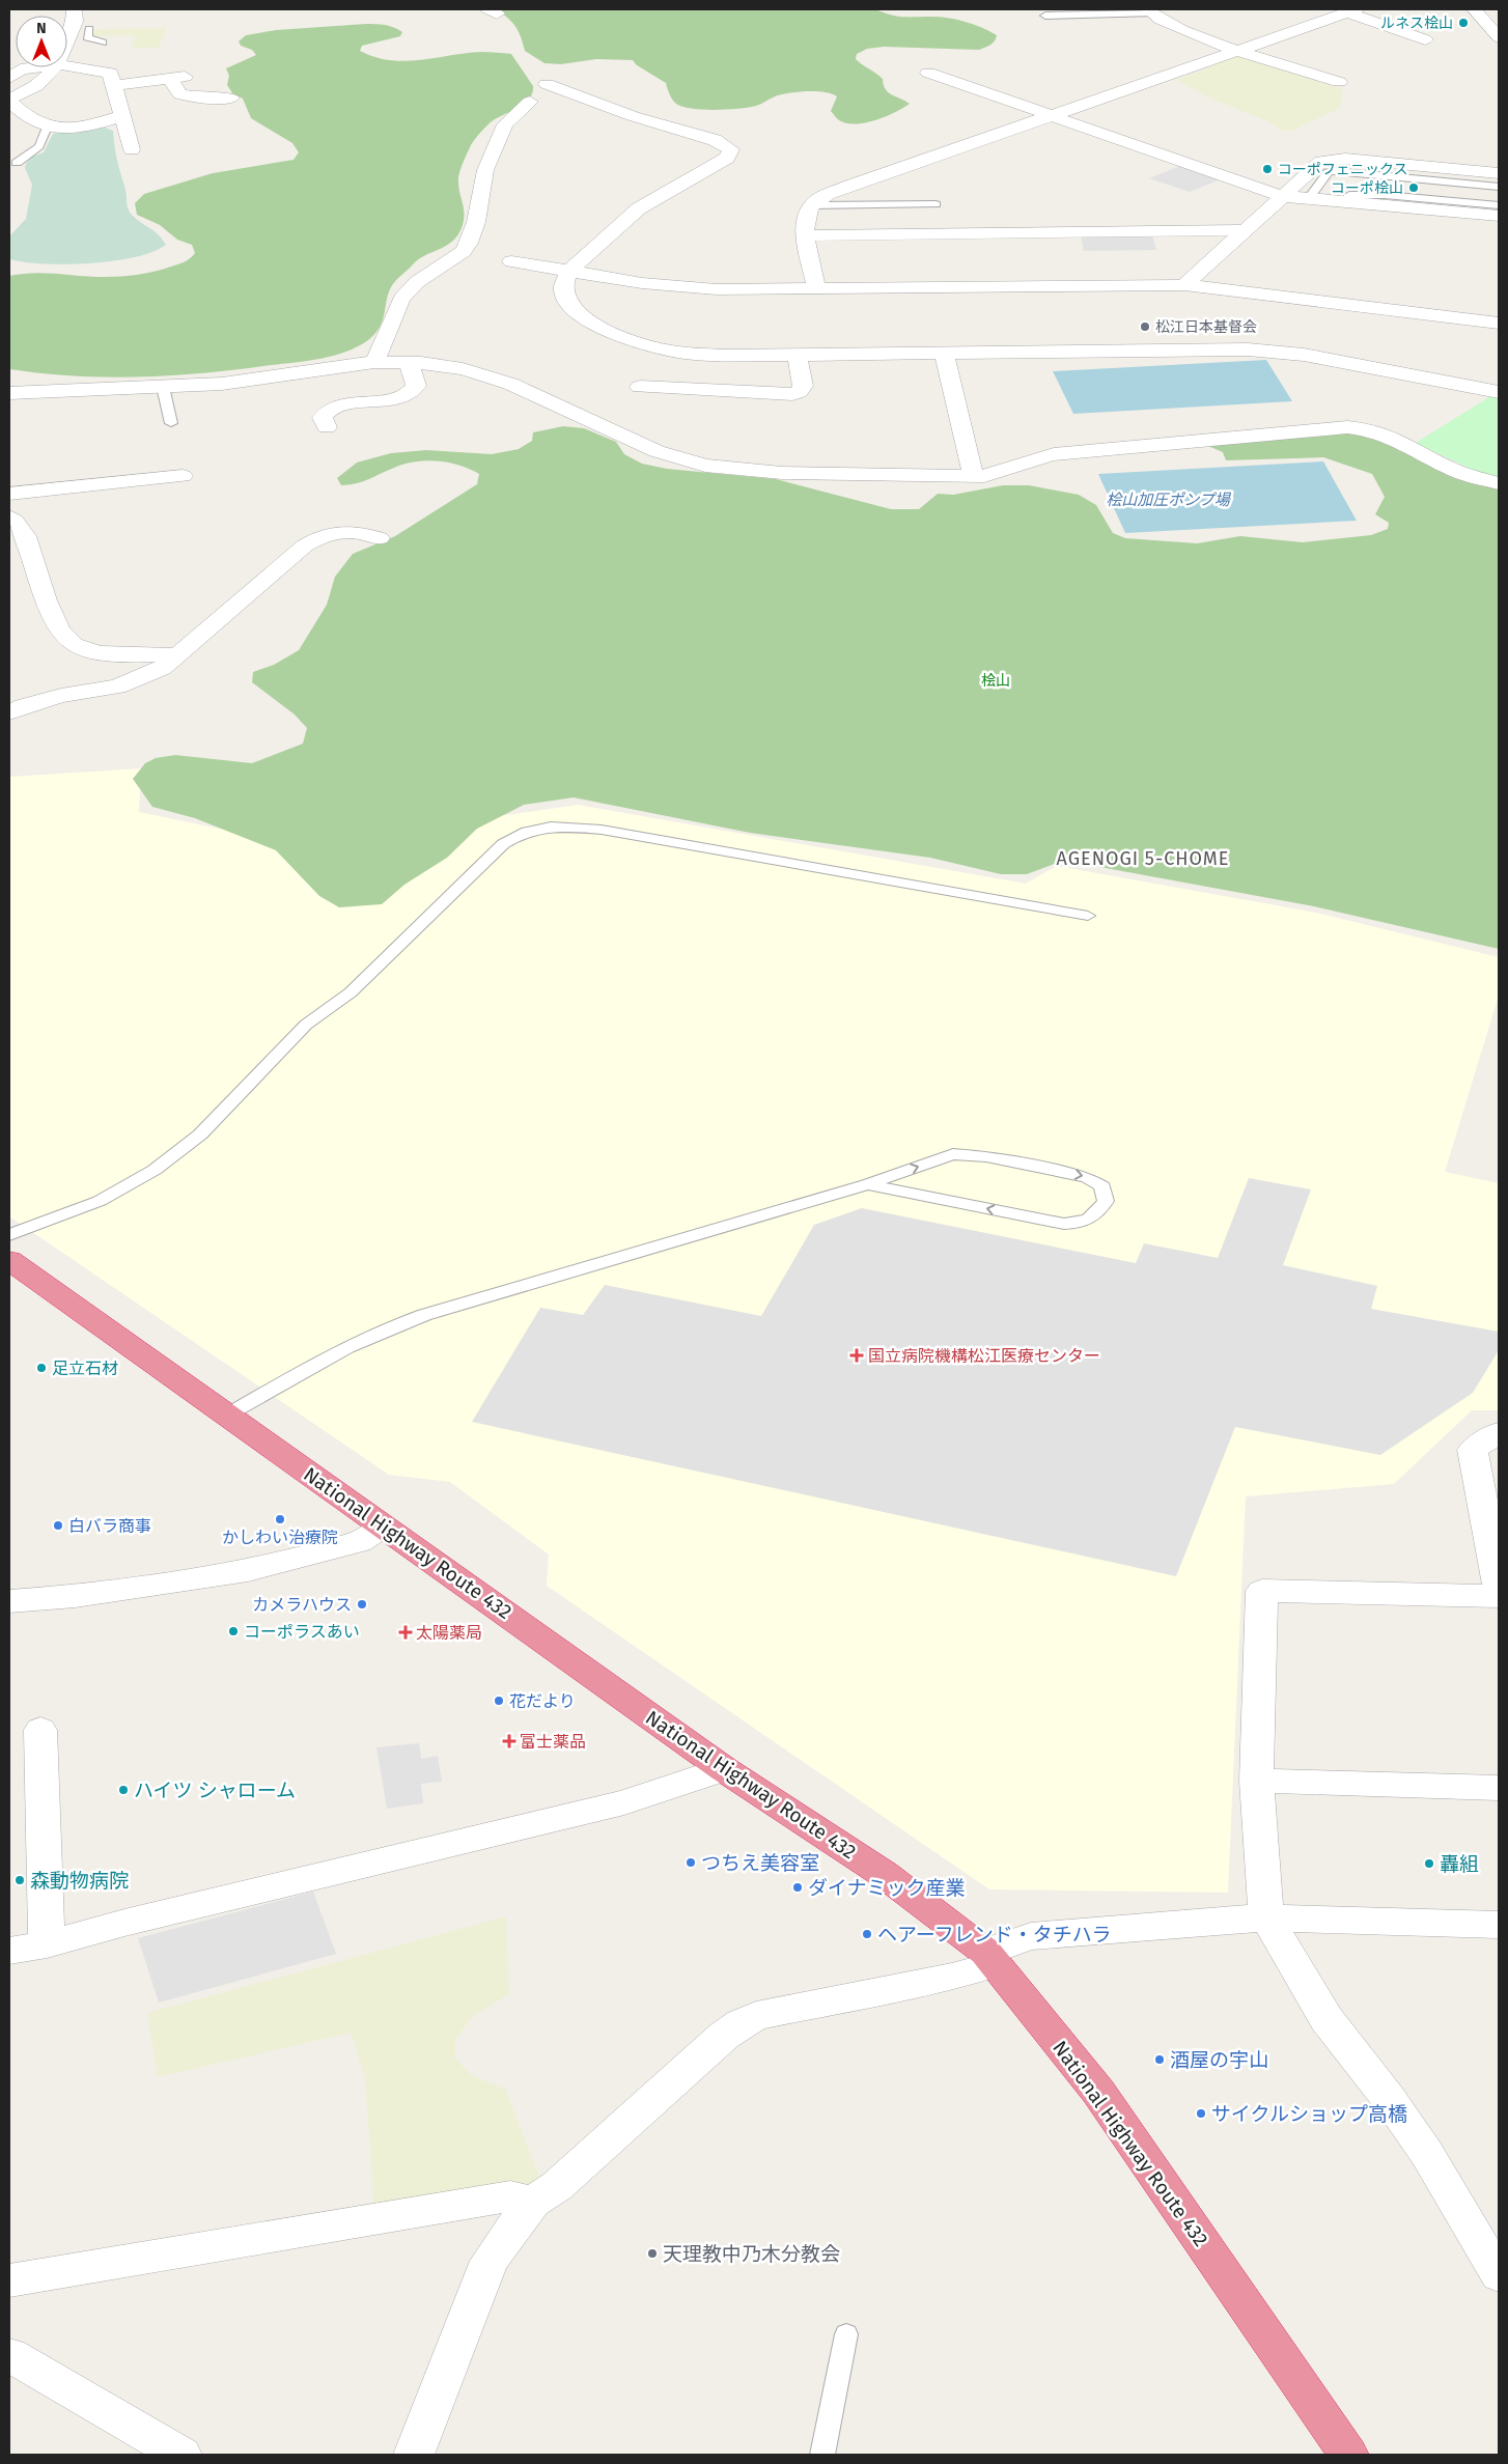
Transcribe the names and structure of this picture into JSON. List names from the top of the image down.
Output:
{
  "streets": {
    "highway": ["National Highway Route 432"]
  },
  "districts": ["AGENOGI 5-CHOME"],
  "water": ["桧山加圧ポンプ場"],
  "parks": ["桧山"],
  "places": {
    "other": [
      "ルネス桧山",
      "コーポフェニックス",
      "コーポ桧山",
      "松江日本基督会",
      "足立石材",
      "かしわい治療院",
      "白バラ商事",
      "カメラハウス",
      "コーポラスあい",
      "花だより",
      "ハイツ シャローム",
      "つちえ美容室",
      "轟組",
      "森動物病院",
      "ダイナミック産業",
      "ヘアーフレンド・タチハラ",
      "酒屋の宇山",
      "サイクルショップ高橋",
      "天理教中乃木分教会"
    ],
    "health": ["国立病院機構松江医療センター", "太陽薬局", "富士薬品"]
  },
  "north": "top"
}
